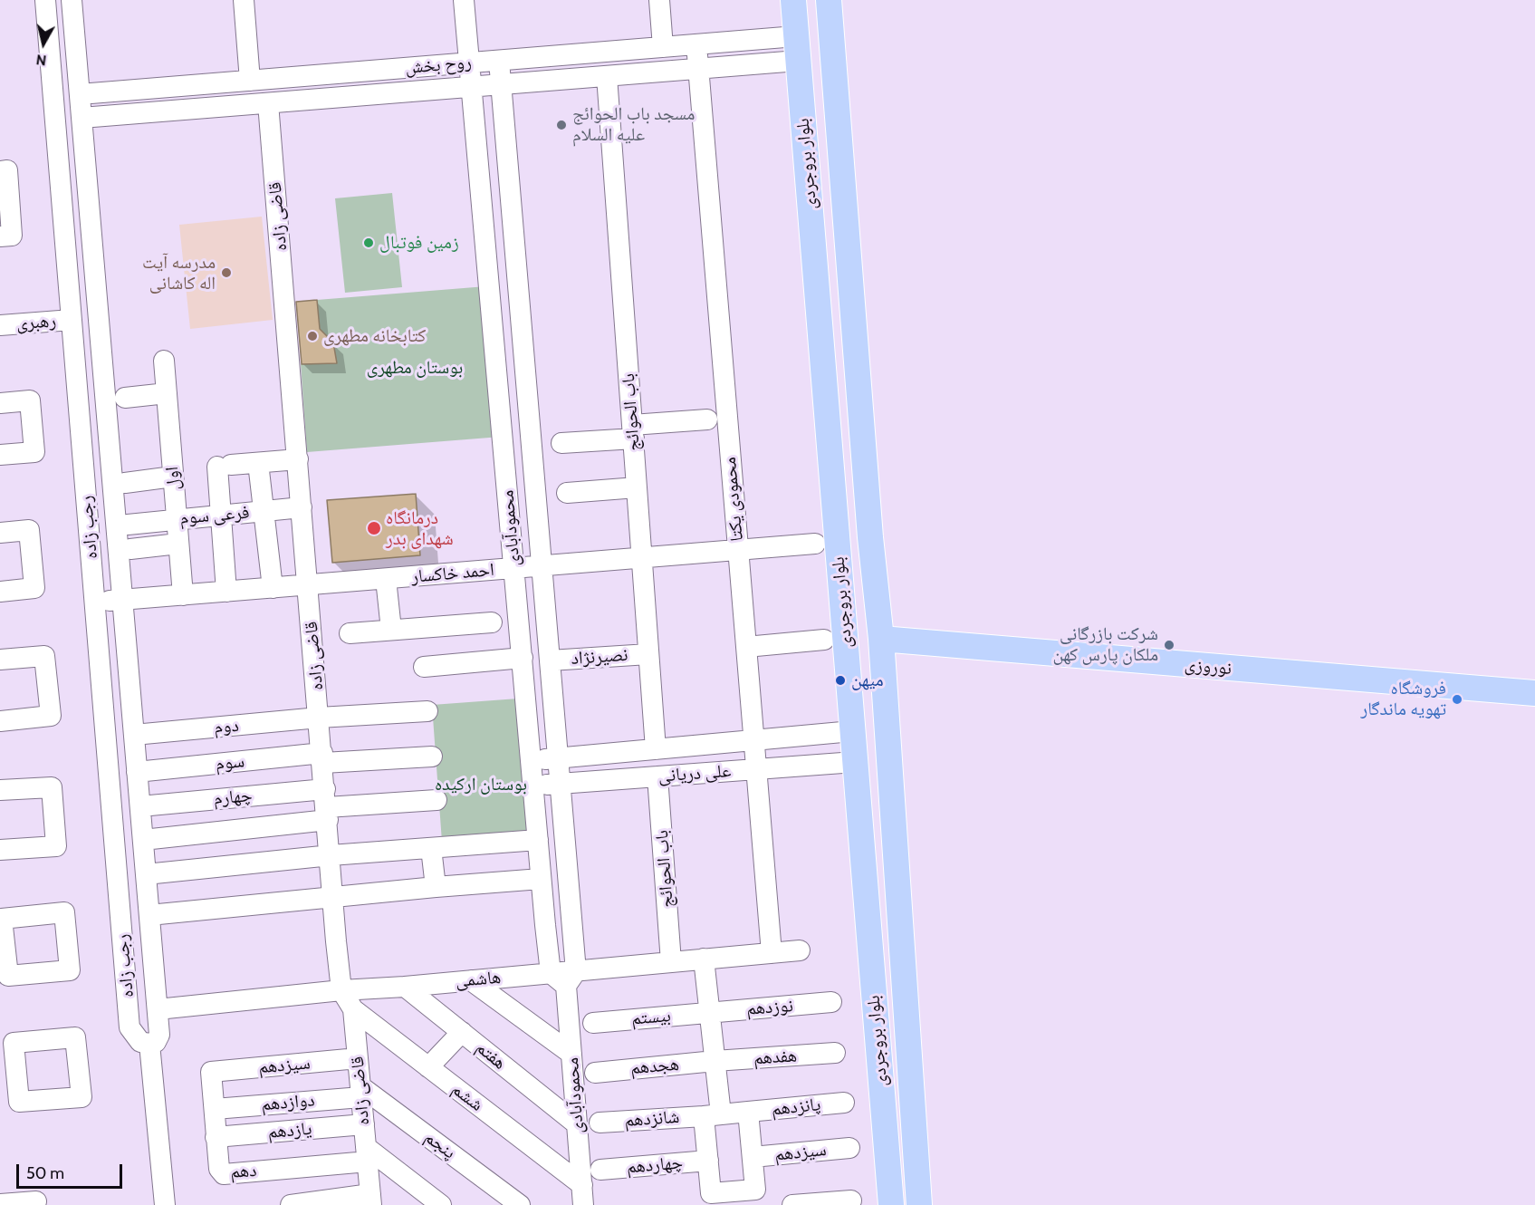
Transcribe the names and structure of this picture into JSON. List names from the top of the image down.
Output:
{
  "streets": {
    "main road": ["بلوار بروجردی", "نوروزی"],
    "street": [
      "روح بخش",
      "قاضی زاده",
      "رهبری",
      "باب الحوائج",
      "اول",
      "محمودی یکتا",
      "فرعی سوم",
      "رجب زاده",
      "محمودآبادی",
      "احمد خاکسار",
      "نصیرنژاد",
      "دوم",
      "سوم",
      "علی دریانی",
      "چهارم",
      "هاشمی",
      "نوزدهم",
      "بیستم",
      "هفتم",
      "هفدهم",
      "سیزدهم",
      "هجدهم",
      "ششم",
      "دوازدهم",
      "پانزدهم",
      "شانزدهم",
      "یازدهم",
      "پنجم",
      "چهاردهم",
      "دهم"
    ]
  },
  "crossings": [
    ["روح بخش", "بلوار بروجردی"],
    ["روح بخش", "قاضی زاده"],
    ["روح بخش", "باب الحوائج"],
    ["روح بخش", "محمودی یکتا"],
    ["روح بخش", "رجب زاده"],
    ["روح بخش", "محمودآبادی"],
    ["بلوار بروجردی", "نوروزی"],
    ["بلوار بروجردی", "علی دریانی"],
    ["قاضی زاده", "فرعی سوم"],
    ["قاضی زاده", "احمد خاکسار"],
    ["قاضی زاده", "دوم"],
    ["قاضی زاده", "سوم"],
    ["قاضی زاده", "چهارم"],
    ["قاضی زاده", "هاشمی"],
    ["قاضی زاده", "سیزدهم"],
    ["قاضی زاده", "ششم"],
    ["قاضی زاده", "دوازدهم"],
    ["قاضی زاده", "یازدهم"],
    ["قاضی زاده", "پنجم"],
    ["قاضی زاده", "دهم"],
    ["رهبری", "رجب زاده"],
    ["باب الحوائج", "احمد خاکسار"],
    ["باب الحوائج", "نصیرنژاد"],
    ["باب الحوائج", "علی دریانی"],
    ["باب الحوائج", "هاشمی"],
    ["اول", "فرعی سوم"],
    ["اول", "احمد خاکسار"],
    ["محمودی یکتا", "احمد خاکسار"],
    ["محمودی یکتا", "علی دریانی"],
    ["محمودی یکتا", "هاشمی"],
    ["رجب زاده", "احمد خاکسار"],
    ["رجب زاده", "دوم"],
    ["رجب زاده", "سوم"],
    ["رجب زاده", "چهارم"],
    ["رجب زاده", "هاشمی"],
    ["محمودآبادی", "احمد خاکسار"],
    ["محمودآبادی", "نصیرنژاد"],
    ["محمودآبادی", "علی دریانی"],
    ["محمودآبادی", "هاشمی"],
    ["محمودآبادی", "هفتم"],
    ["محمودآبادی", "ششم"],
    ["هاشمی", "هفتم"],
    ["نوزدهم", "بیستم"],
    ["هفدهم", "هجدهم"],
    ["سیزدهم", "دهم"],
    ["دوازدهم", "پنجم"],
    ["دوازدهم", "دهم"],
    ["پانزدهم", "شانزدهم"],
    ["یازدهم", "دهم"]
  ],
  "parks": ["بوستان مطهری", "بوستان ارکیده"],
  "places": [
    "مسجد باب الحوائج علیه السلام",
    "زمین فوتبال",
    "مدرسه آیت اله کاشانی",
    "کتابخانه مطهری",
    "درمانگاه شهدای بدر",
    "شرکت بازرگانی ملکان پارس کهن",
    "میهن",
    "فروشگاه تهویه ماندگار"
  ],
  "scale_bar": "50 m",
  "north": "bottom"
}
